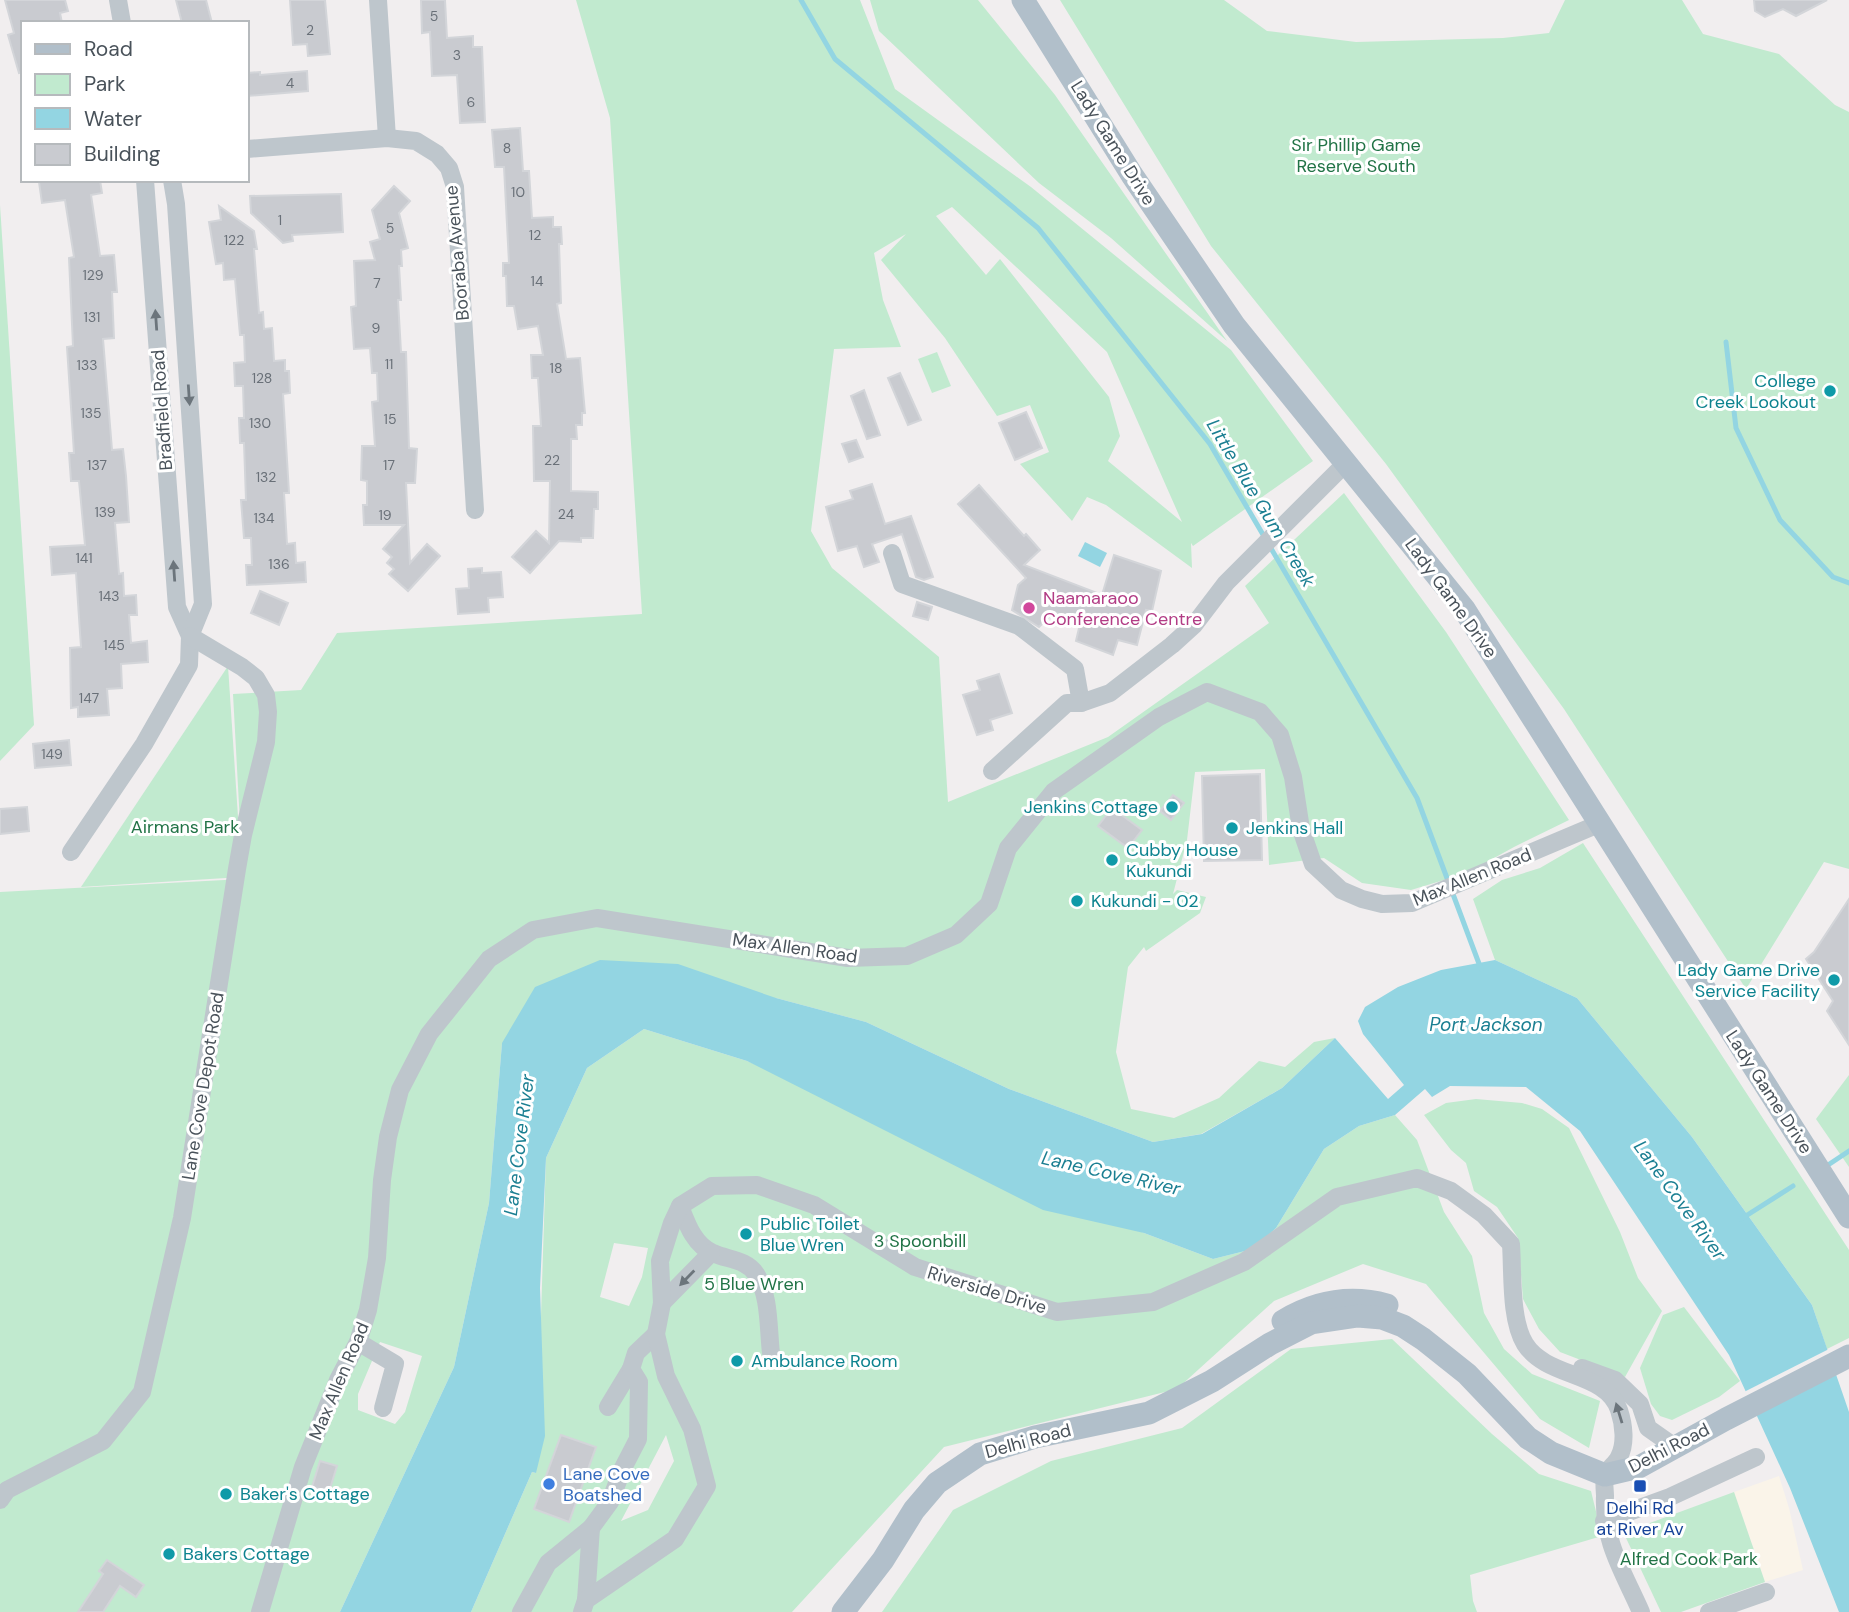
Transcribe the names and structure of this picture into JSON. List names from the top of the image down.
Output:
{
  "streets": {
    "main road": ["Lady Game Drive", "Delhi Road"],
    "street": [
      "Booraba Avenue",
      "Bradfield Road",
      "Max Allen Road",
      "Lane Cove Depot Road",
      "Riverside Drive"
    ]
  },
  "crossings": [
    ["Lady Game Drive", "Max Allen Road"],
    ["Bradfield Road", "Lane Cove Depot Road"],
    ["Riverside Drive", "Delhi Road"]
  ],
  "water": ["Little Blue Gum Creek", "Port Jackson", "Lane Cove River"],
  "parks": [
    "Sir Phillip Game Reserve South",
    "Airmans Park",
    "3 Spoonbill",
    "5 Blue Wren",
    "Alfred Cook Park"
  ],
  "places": {
    "other": [
      "College Creek Lookout",
      "Naamaraoo Conference Centre",
      "Jenkins Cottage",
      "Jenkins Hall",
      "Cubby House Kukundi",
      "Kukundi - 02",
      "Lady Game Drive Service Facility",
      "Public Toilet Blue Wren",
      "Ambulance Room",
      "Lane Cove Boatshed",
      "Baker's Cottage",
      "Bakers Cottage"
    ],
    "transit": ["Delhi Rd at River Av"]
  },
  "house_numbers": [
    "5",
    "2",
    "3",
    "4",
    "6",
    "8",
    "10",
    "1",
    "5",
    "12",
    "122",
    "129",
    "14",
    "7",
    "131",
    "9",
    "11",
    "133",
    "18",
    "128",
    "135",
    "15",
    "130",
    "22",
    "137",
    "17",
    "132",
    "139",
    "24",
    "19",
    "134",
    "141",
    "136",
    "143",
    "145",
    "147",
    "149"
  ],
  "legend": [
    "Road",
    "Park",
    "Water",
    "Building"
  ]
}
